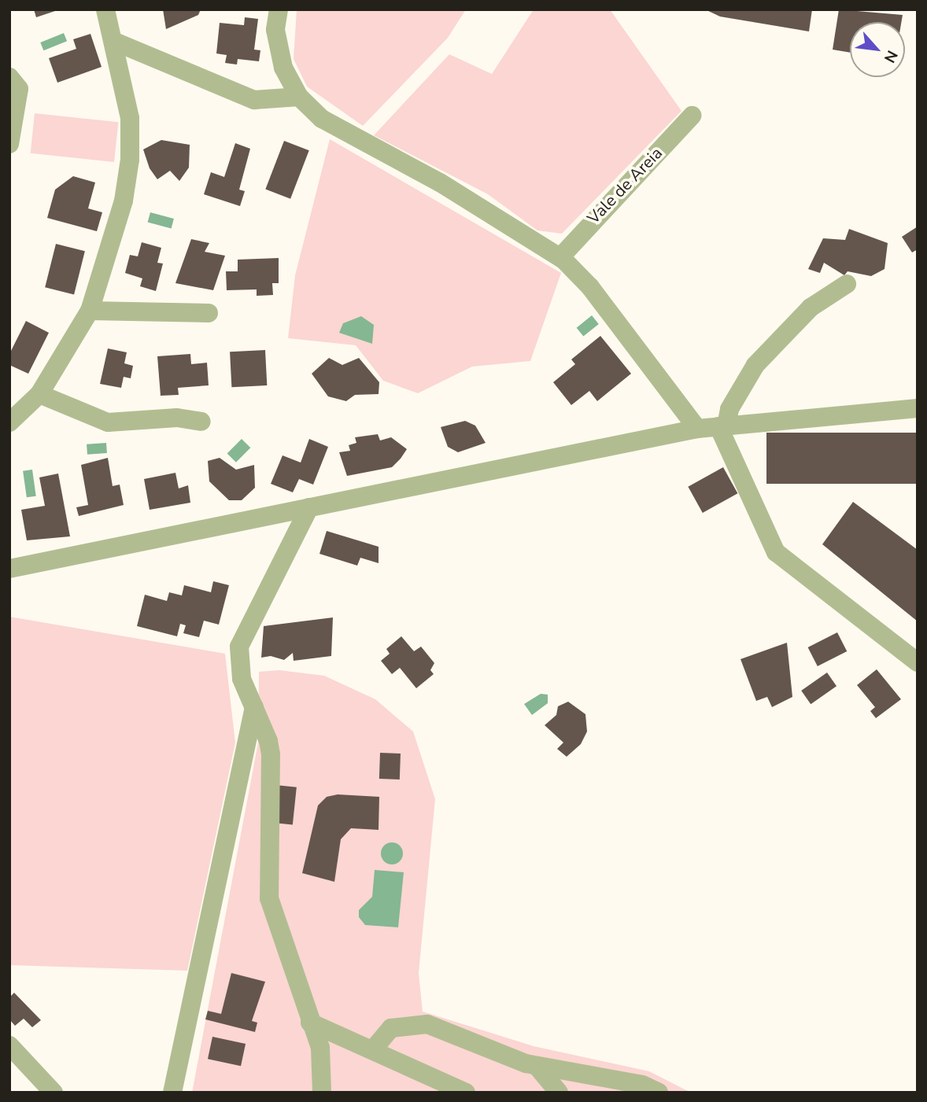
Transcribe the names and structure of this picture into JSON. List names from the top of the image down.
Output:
{
  "streets": {
    "street": ["Vale de Areia"]
  },
  "north": "bottom right"
}
